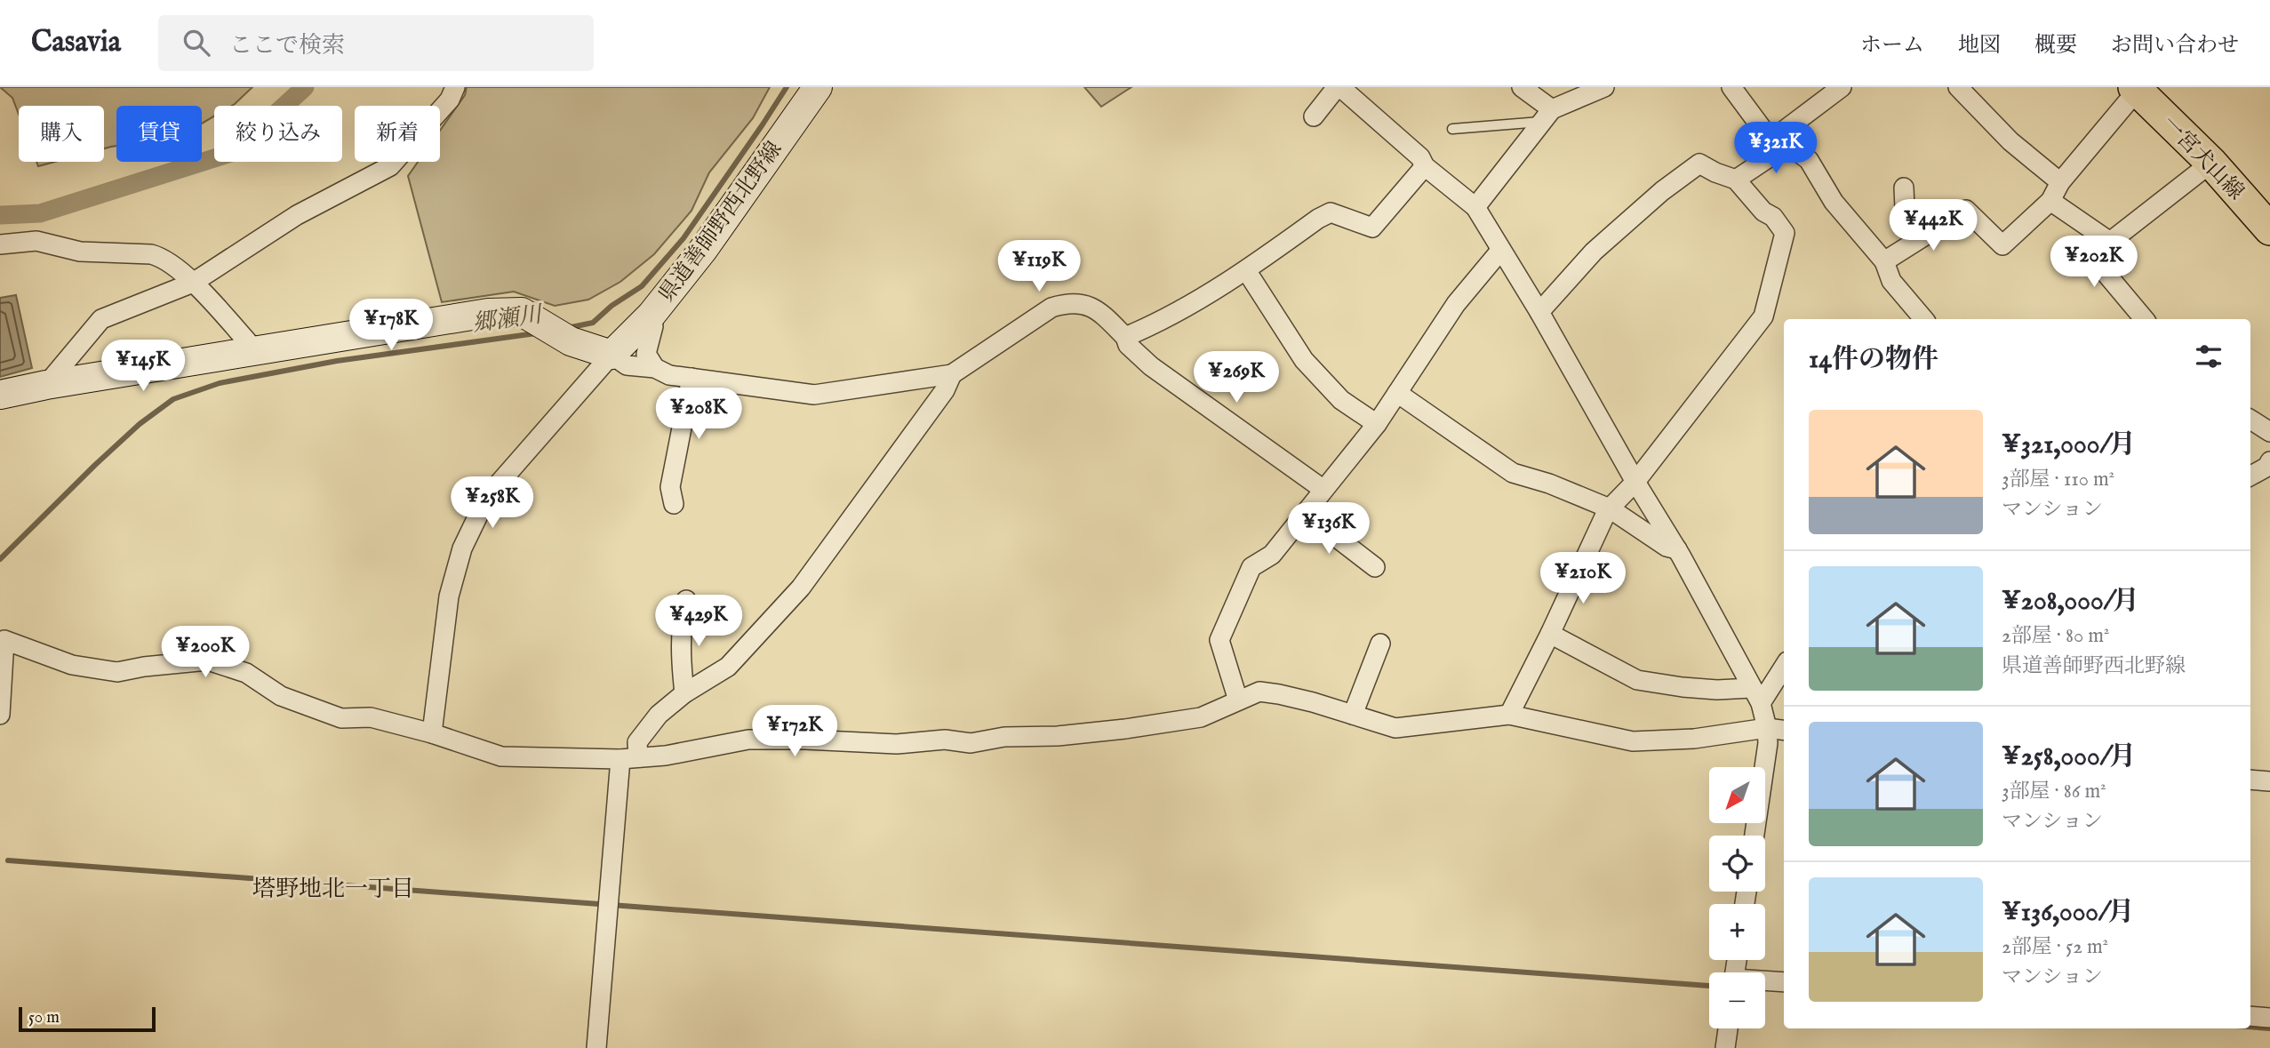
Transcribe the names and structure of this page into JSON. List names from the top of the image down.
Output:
{
  "streets": {
    "main road": ["一宮犬山線", "県道善師野西北野線"]
  },
  "districts": ["塔野地北一丁目"],
  "water": ["郷瀬川"],
  "scale_bar": "50 m",
  "north": "bottom left",
  "page": {
    "header": "Casavia",
    "search": "ここで検索",
    "nav": [
      "ホーム",
      "地図",
      "概要",
      "お問い合わせ"
    ],
    "chip": [
      "購入",
      "賃貸",
      "絞り込み",
      "新着"
    ],
    "price": [
      "¥321K",
      "¥442K",
      "¥202K",
      "¥119K",
      "¥178K",
      "¥145K",
      "¥269K",
      "¥208K",
      "¥258K",
      "¥136K",
      "¥210K",
      "¥429K",
      "¥200K",
      "¥172K"
    ],
    "heading": "14件の物件",
    "list": [
      {
        "name": "¥321,000/月",
        "note": "3部屋 · 110 m² · マンション"
      },
      {
        "name": "¥208,000/月",
        "note": "2部屋 · 80 m² · 県道善師野西北野線"
      },
      {
        "name": "¥258,000/月",
        "note": "3部屋 · 86 m² · マンション"
      },
      {
        "name": "¥136,000/月",
        "note": "2部屋 · 52 m² · マンション"
      }
    ],
    "map_buttons": ["+", "−"],
    "scale": "50 m"
  }
}
